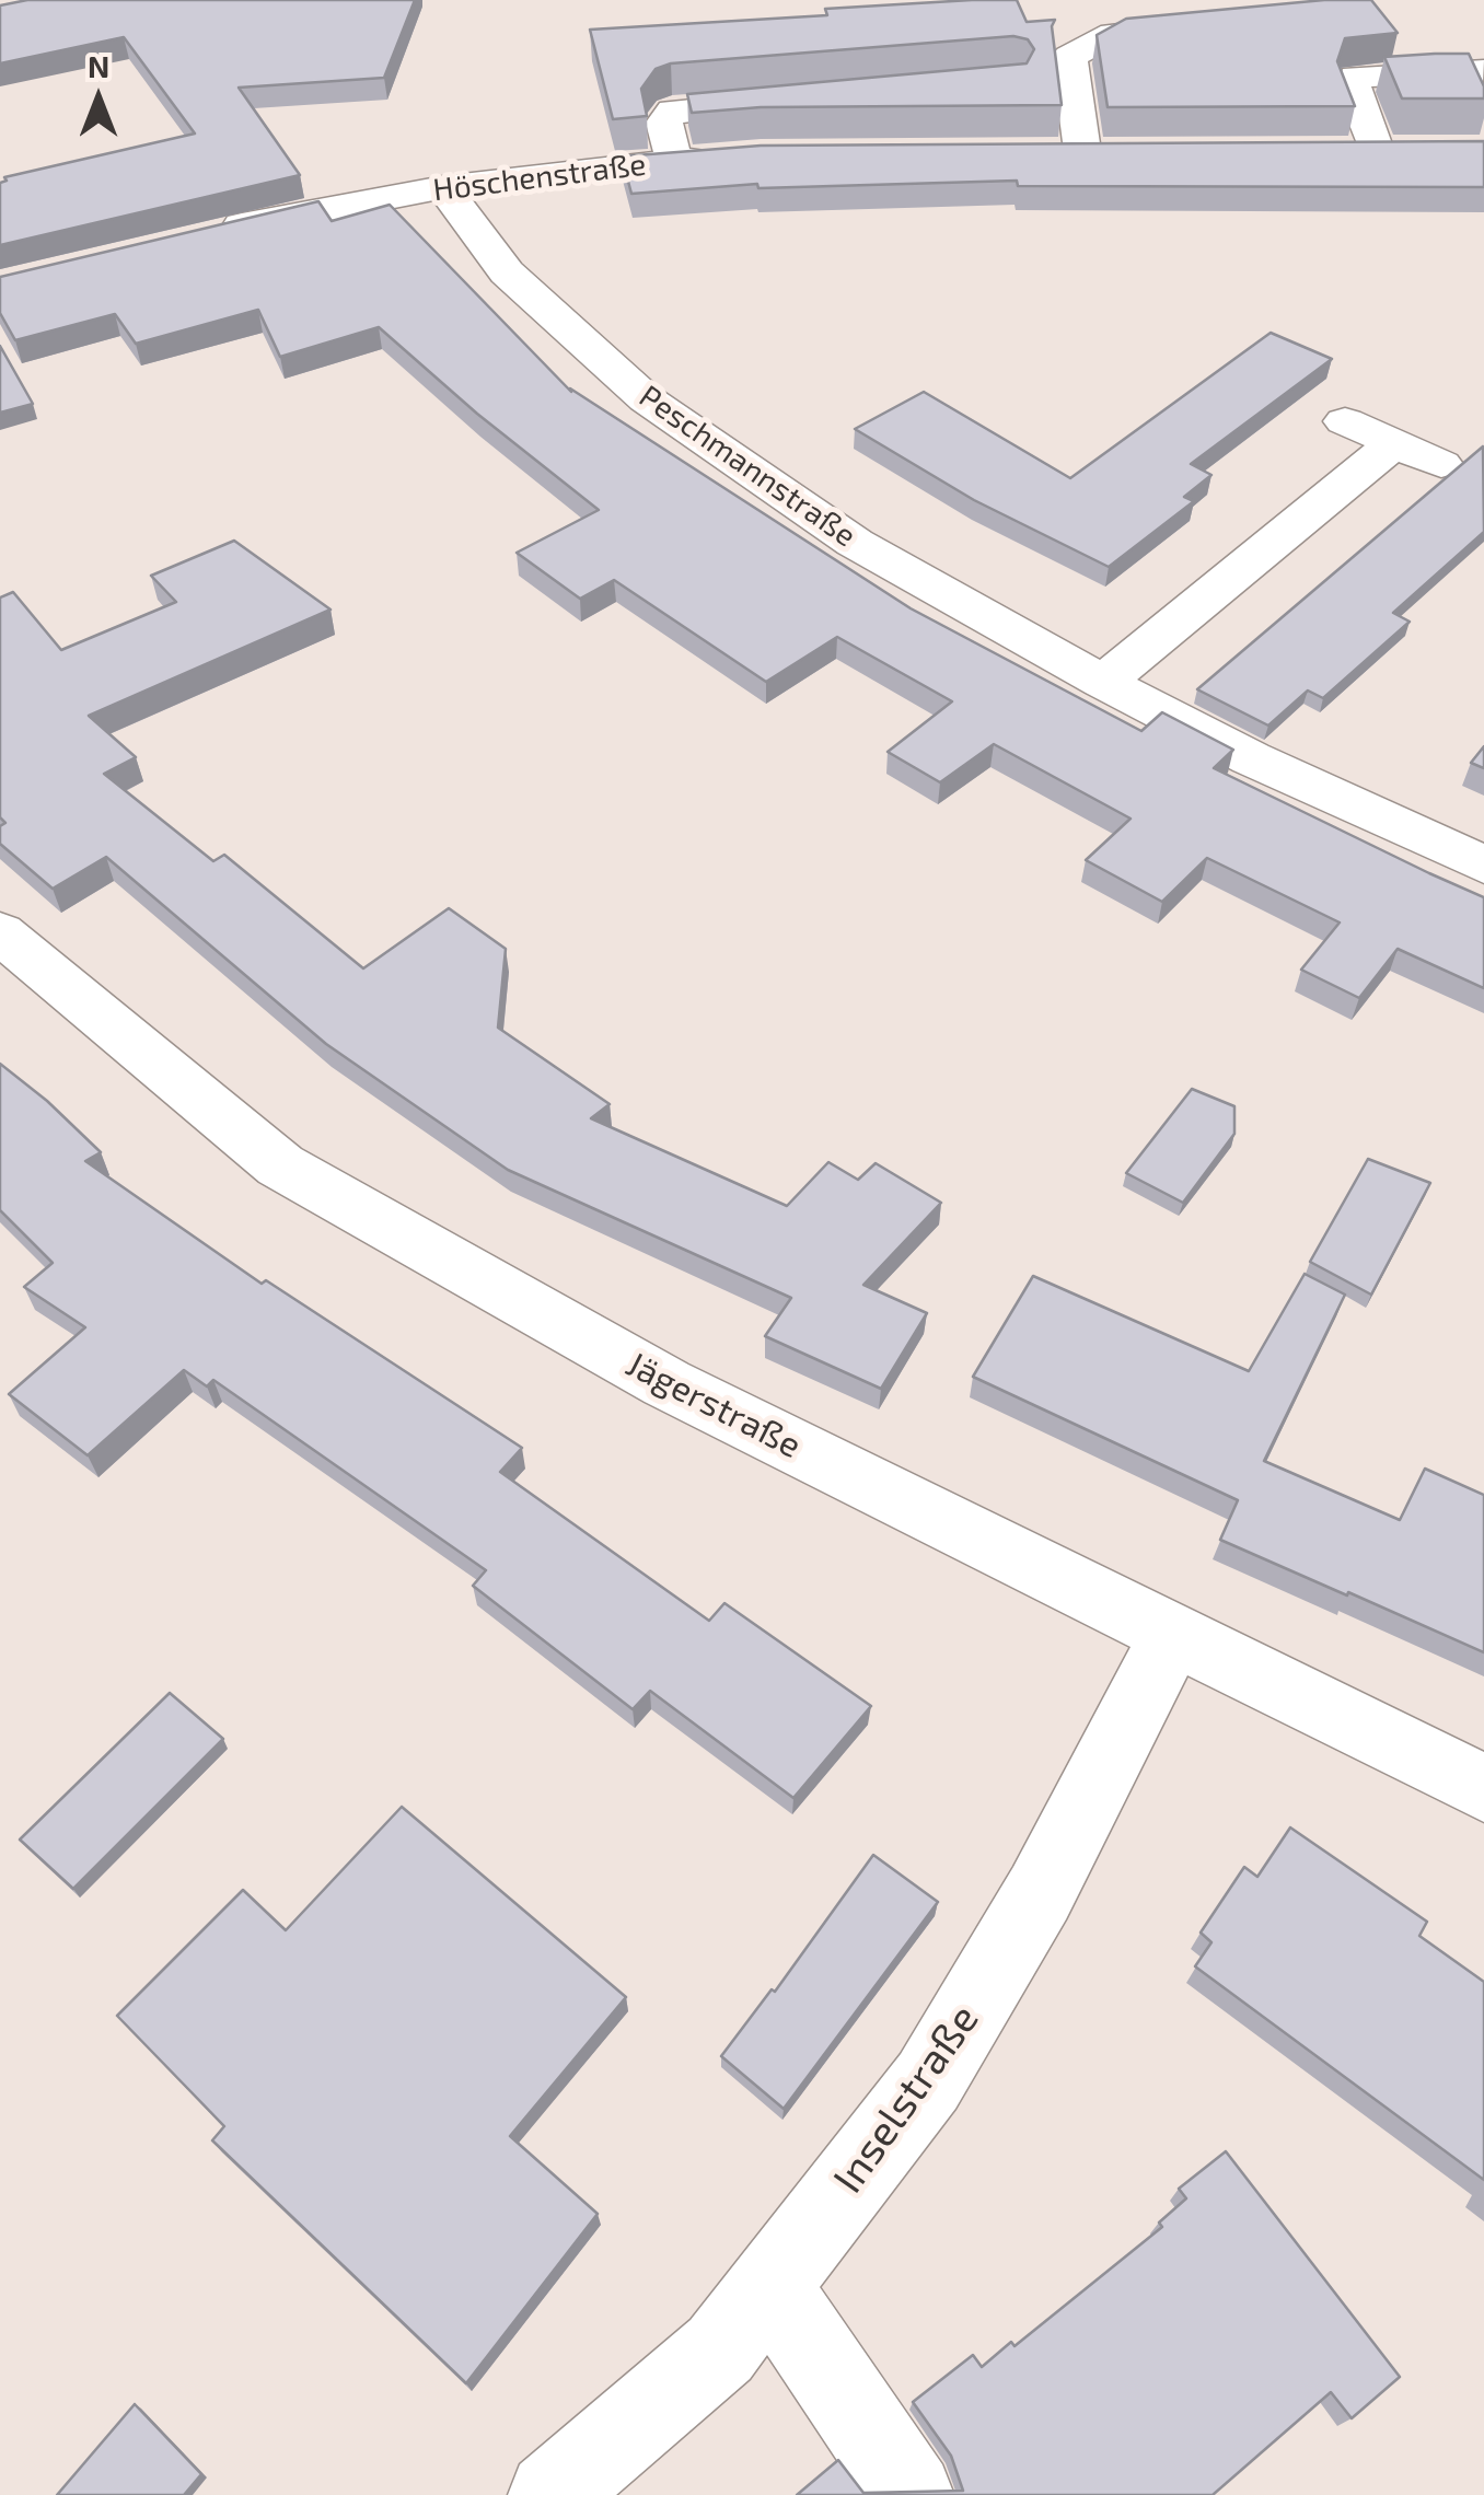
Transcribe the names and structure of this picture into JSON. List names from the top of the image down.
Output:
{
  "streets": {
    "street": [
      "Höschenstraße",
      "Peschmannstraße",
      "Jägerstraße",
      "Inselstraße"
    ]
  },
  "crossings": [
    ["Höschenstraße", "Peschmannstraße"],
    ["Jägerstraße", "Inselstraße"]
  ],
  "north": "top"
}
